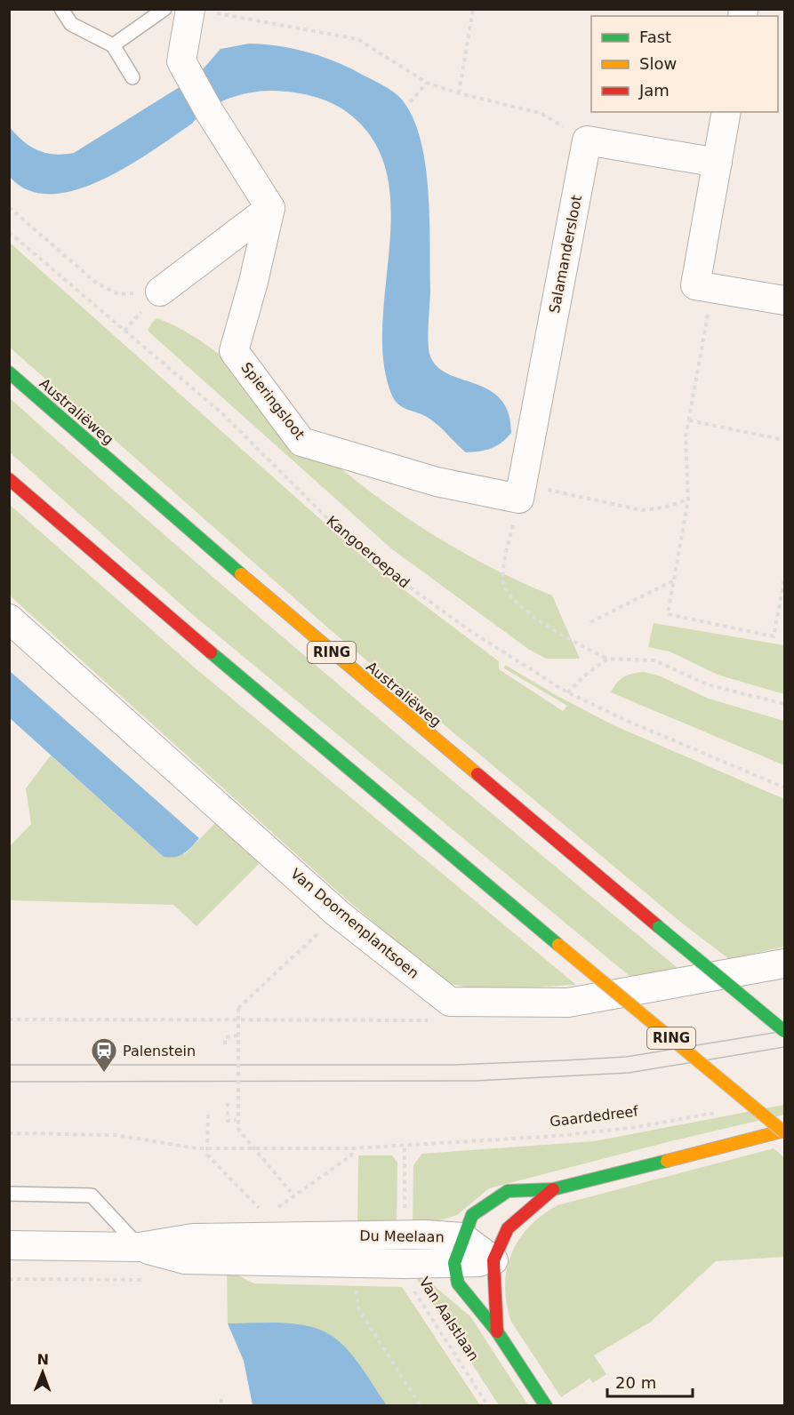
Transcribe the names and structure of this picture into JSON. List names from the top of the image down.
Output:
{
  "streets": {
    "main road": ["Australiëweg", "RING", "Van Aalstlaan"],
    "street": [
      "Salamandersloot",
      "Spieringsloot",
      "Van Doornenplantsoen",
      "Du Meelaan"
    ],
    "path": ["Kangoeroepad", "Gaardedreef"]
  },
  "crossings": [
    ["Salamandersloot", "Spieringsloot"],
    ["Du Meelaan", "Van Aalstlaan"]
  ],
  "places": {
    "station": ["Palenstein"]
  },
  "legend": ["Fast", "Slow", "Jam"],
  "scale_bar": "20 m",
  "north": "top"
}
